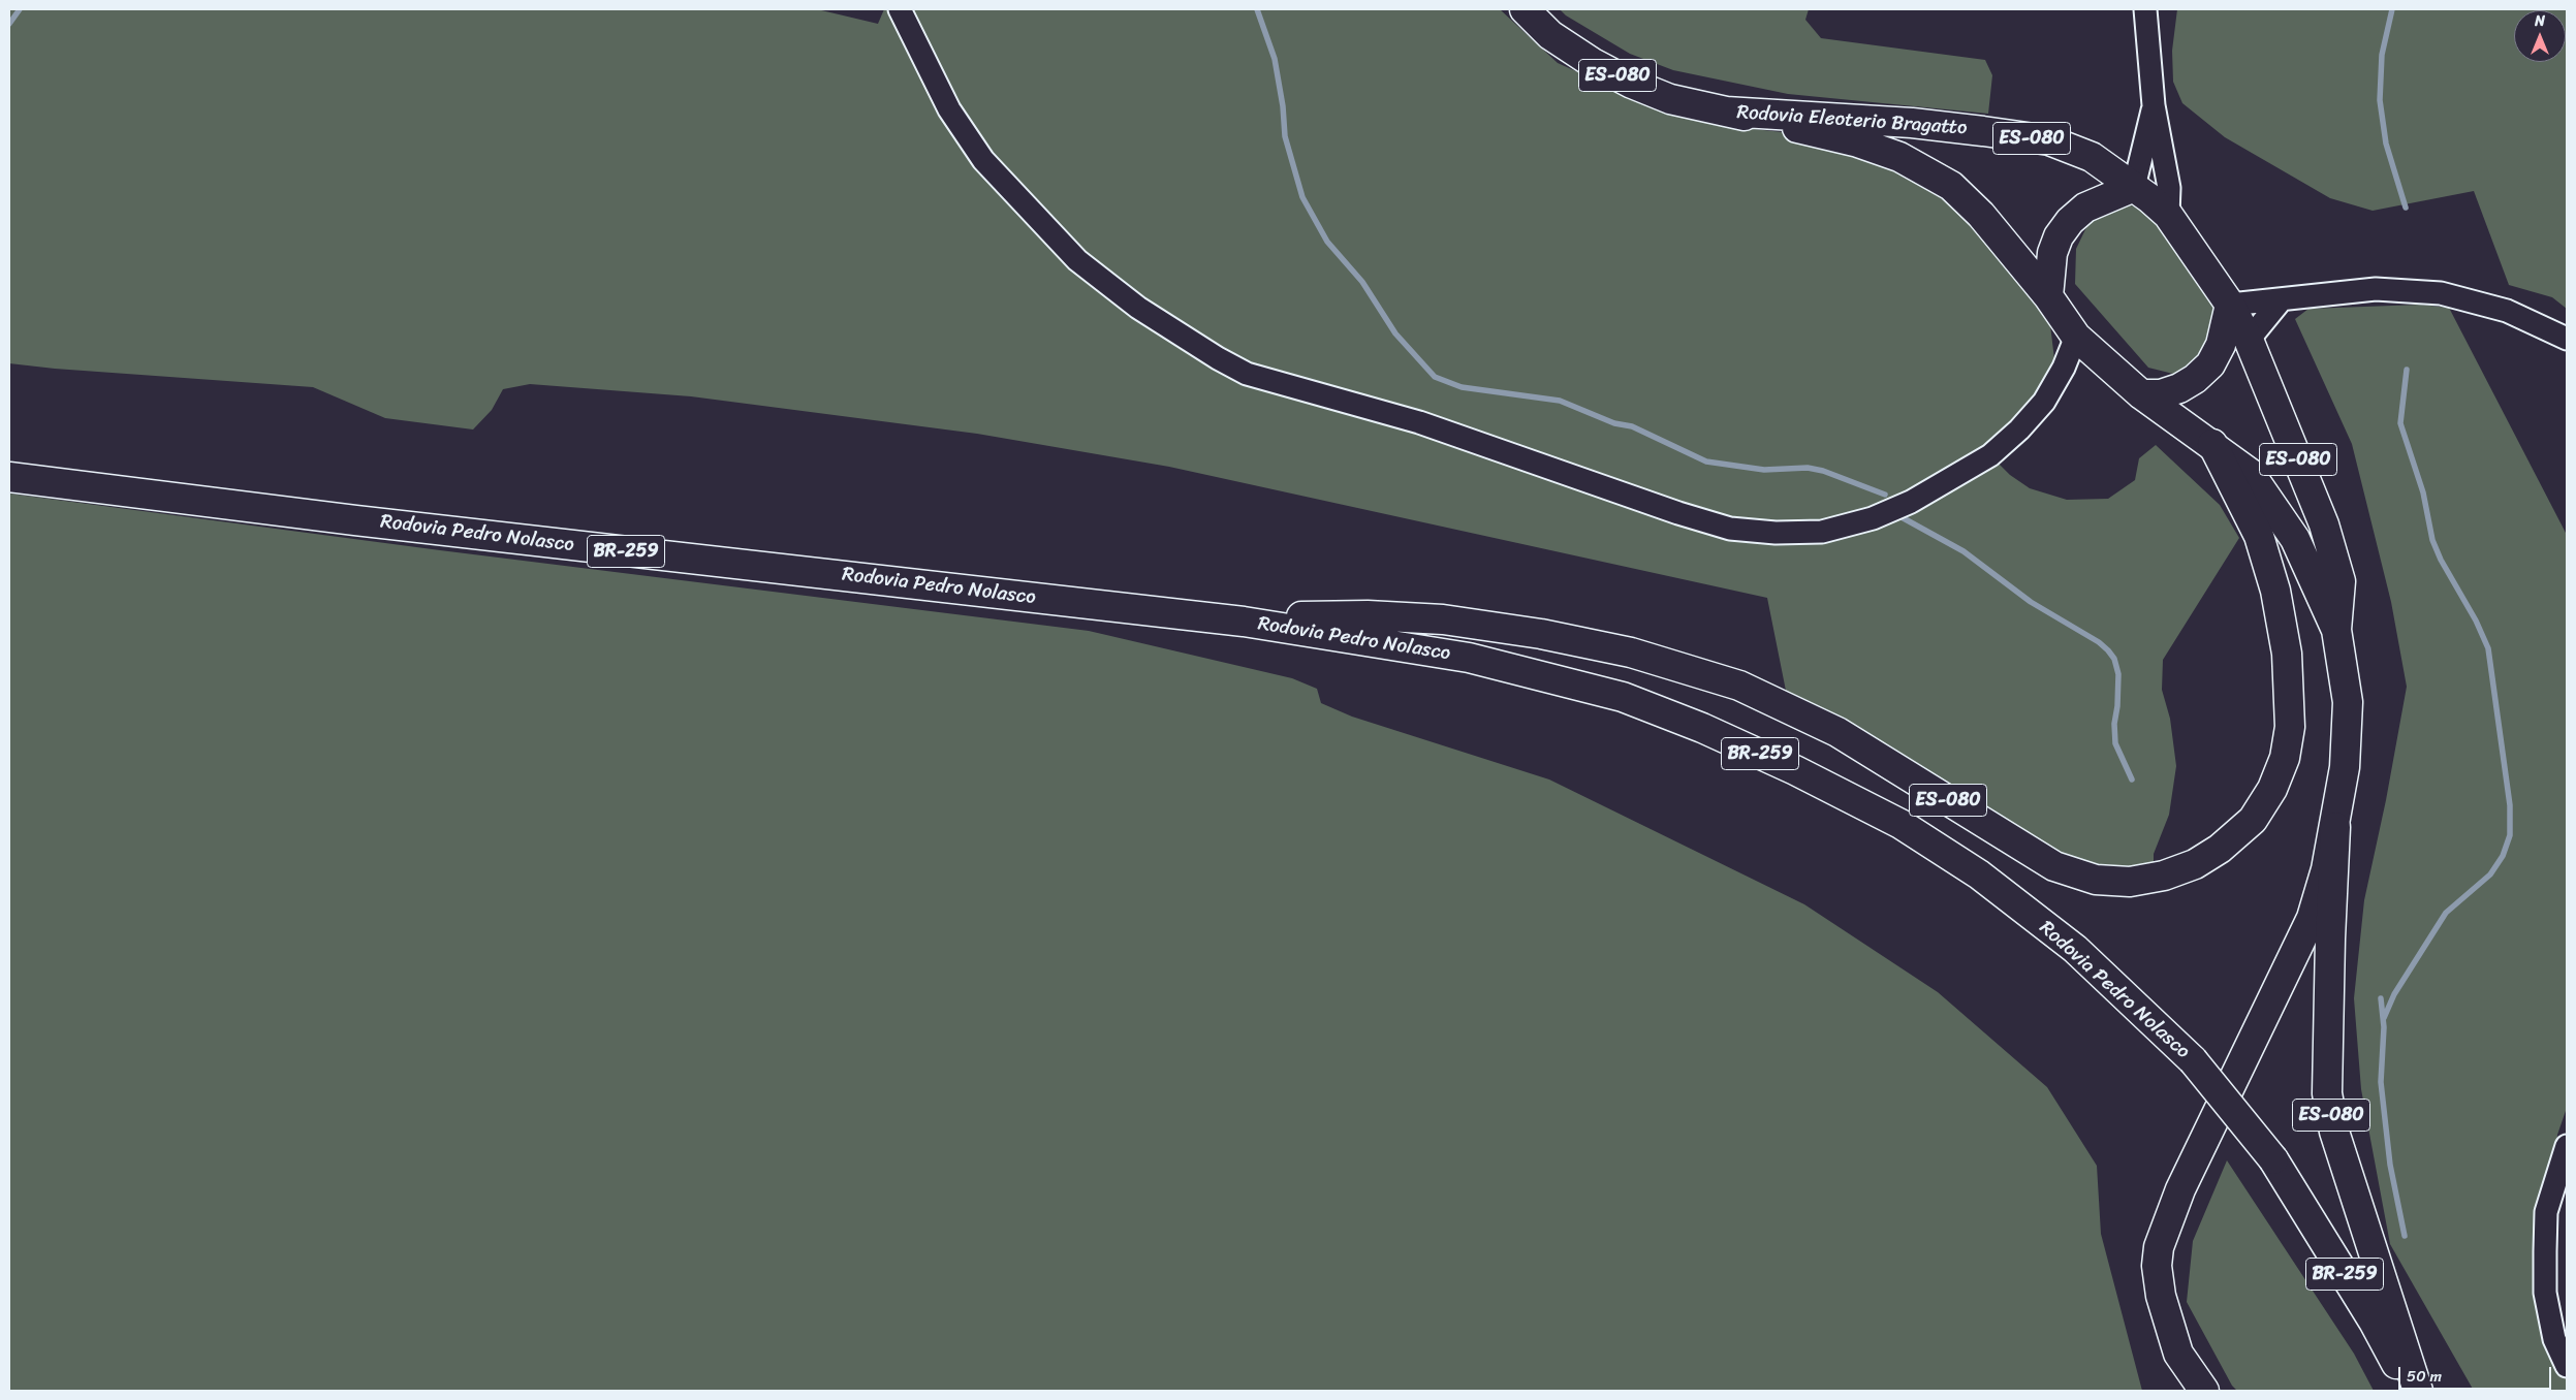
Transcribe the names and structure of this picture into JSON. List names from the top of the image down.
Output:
{
  "streets": {
    "main road": [
      "ES-080",
      "Rodovia Eleoterio Bragatto",
      "Rodovia Pedro Nolasco",
      "BR-259"
    ]
  },
  "crossings": [
    ["ES-080", "Rodovia Eleoterio Bragatto"],
    ["ES-080", "Rodovia Pedro Nolasco"]
  ],
  "scale_bar": "50 m",
  "north": "top"
}
